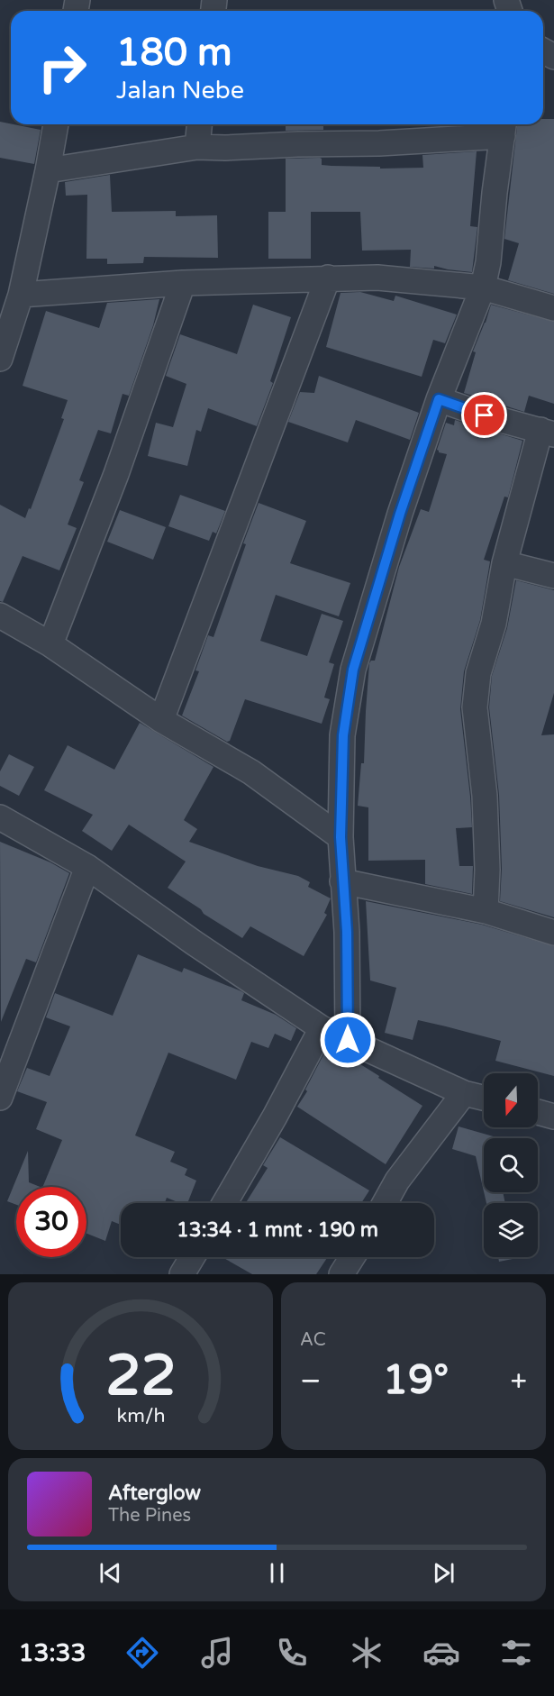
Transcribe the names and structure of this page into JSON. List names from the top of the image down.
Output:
{
  "north": "bottom",
  "page": {
    "turn": ["180 m", "Jalan Nebe"],
    "limit": "30",
    "trip": "13:34 · 1 mnt · 190 m",
    "tile": "AC",
    "heat": ["−", "19°", "+"],
    "song": ["Afterglow", "The Pines"],
    "tabs": "13:33",
    "gauge": ["22", "km/h"]
  }
}
